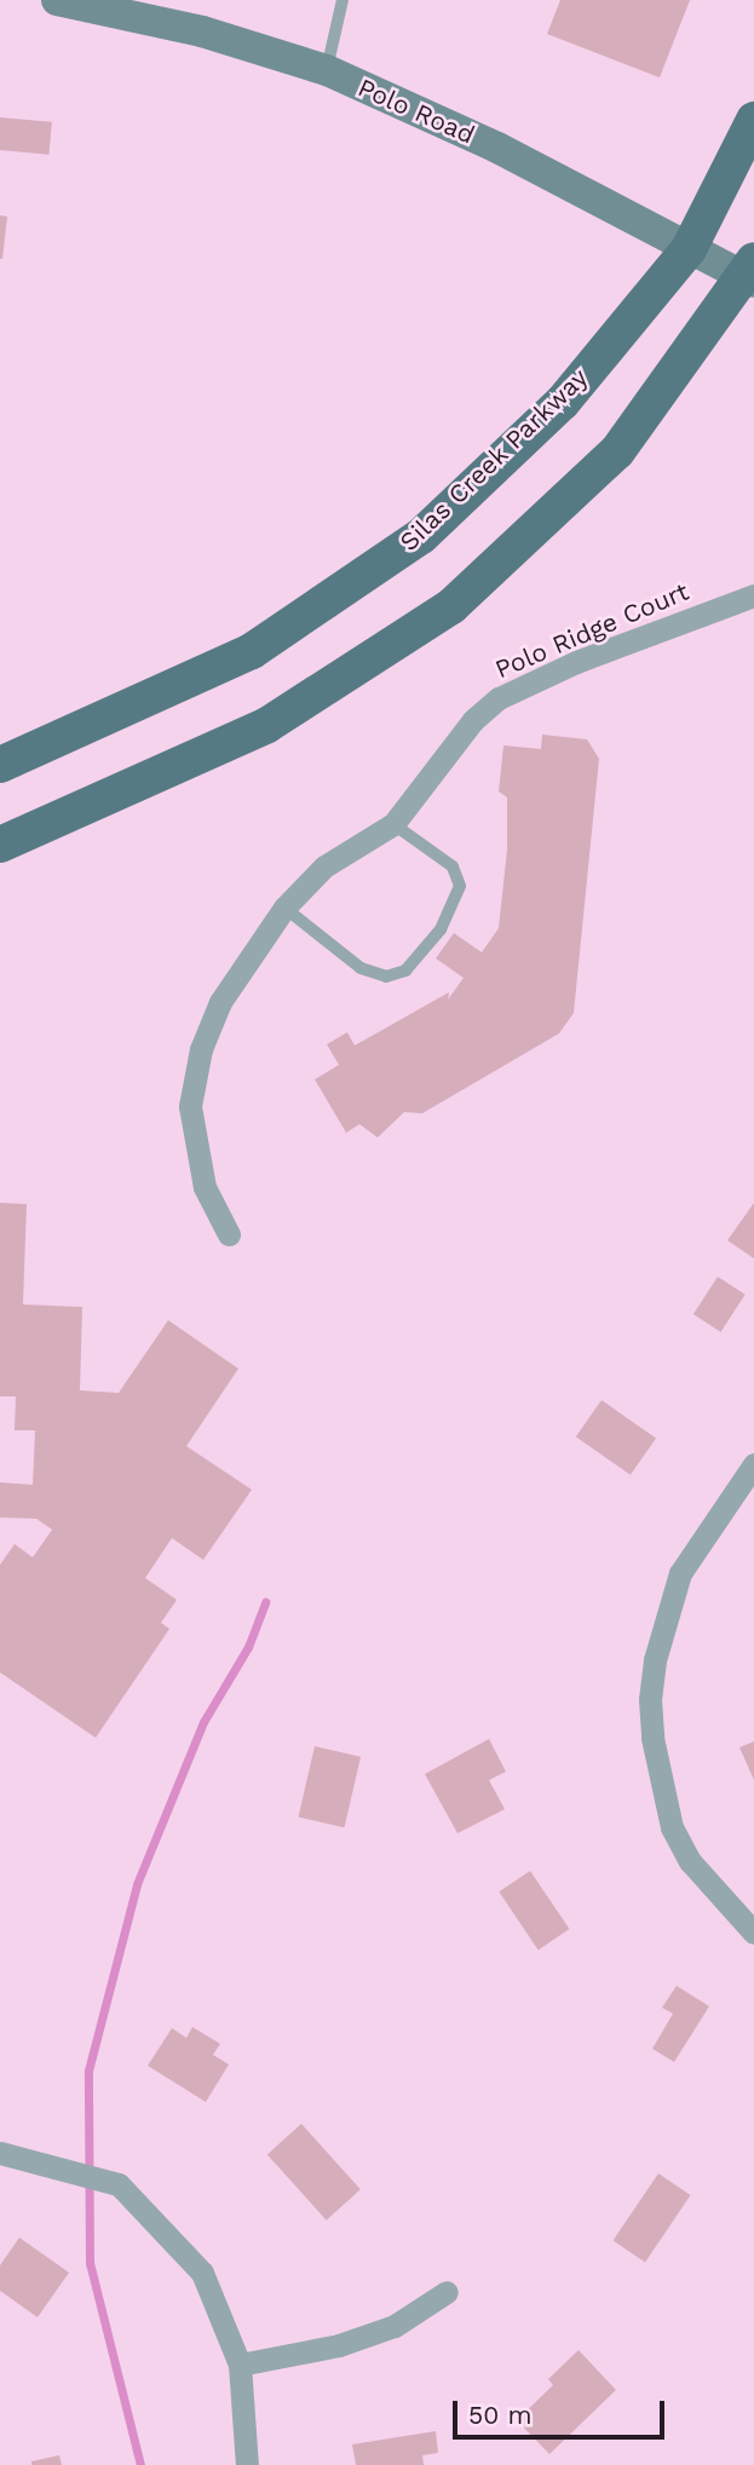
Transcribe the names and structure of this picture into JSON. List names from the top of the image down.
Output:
{
  "streets": {
    "main road": ["Polo Road", "Silas Creek Parkway"],
    "street": ["Polo Ridge Court"]
  },
  "scale_bar": "50 m"
}
